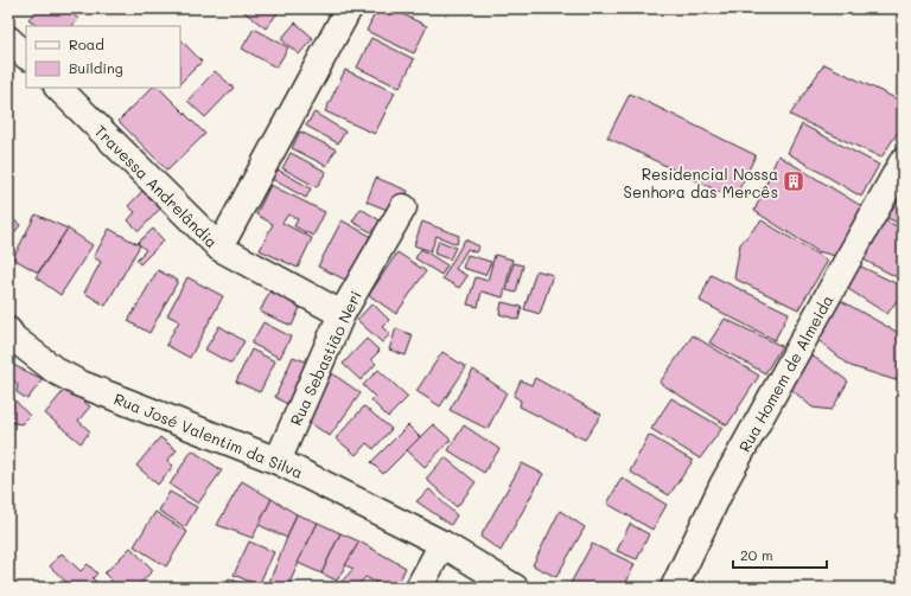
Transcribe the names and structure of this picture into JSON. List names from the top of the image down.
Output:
{
  "streets": {
    "street": [
      "Travessa Andrelândia",
      "Rua Sebastião Neri",
      "Rua Homem de Almeida",
      "Rua José Valentim da Silva"
    ]
  },
  "crossings": [
    ["Travessa Andrelândia", "Rua Sebastião Neri"],
    ["Rua Sebastião Neri", "Rua José Valentim da Silva"]
  ],
  "places": {
    "building": ["Residencial Nossa Senhora das Mercês"]
  },
  "legend": ["Road", "Building"],
  "scale_bar": "20 m"
}
